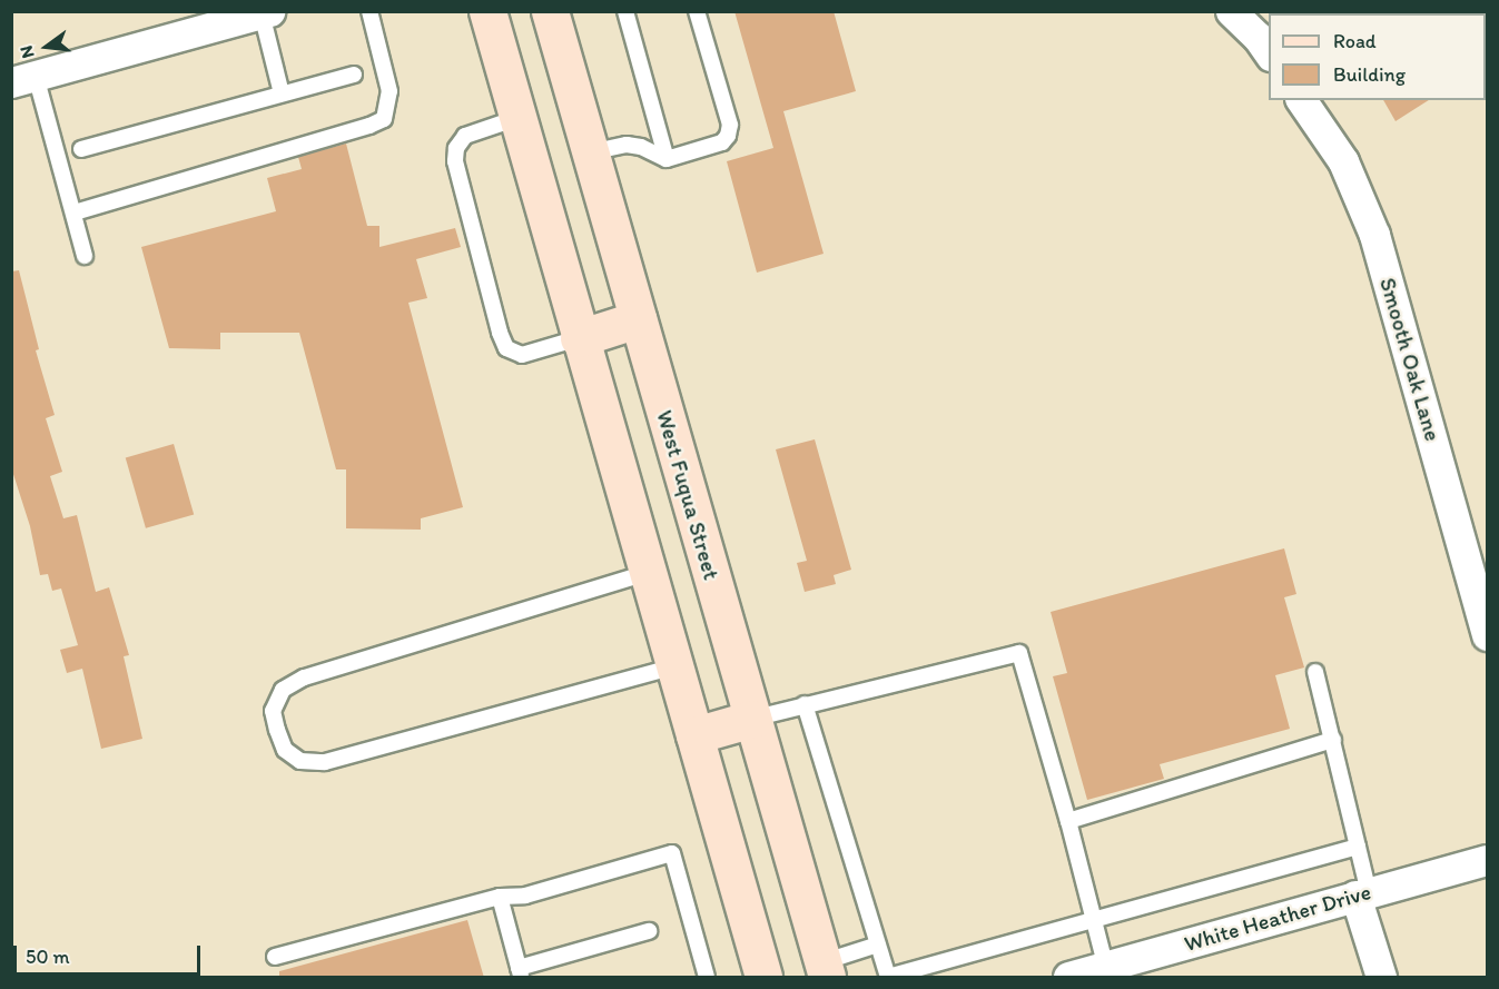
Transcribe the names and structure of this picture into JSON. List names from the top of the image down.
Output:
{
  "streets": {
    "main road": ["West Fuqua Street"],
    "street": ["Smooth Oak Lane", "White Heather Drive"]
  },
  "legend": ["Road", "Building"],
  "scale_bar": "50 m",
  "north": "left"
}
